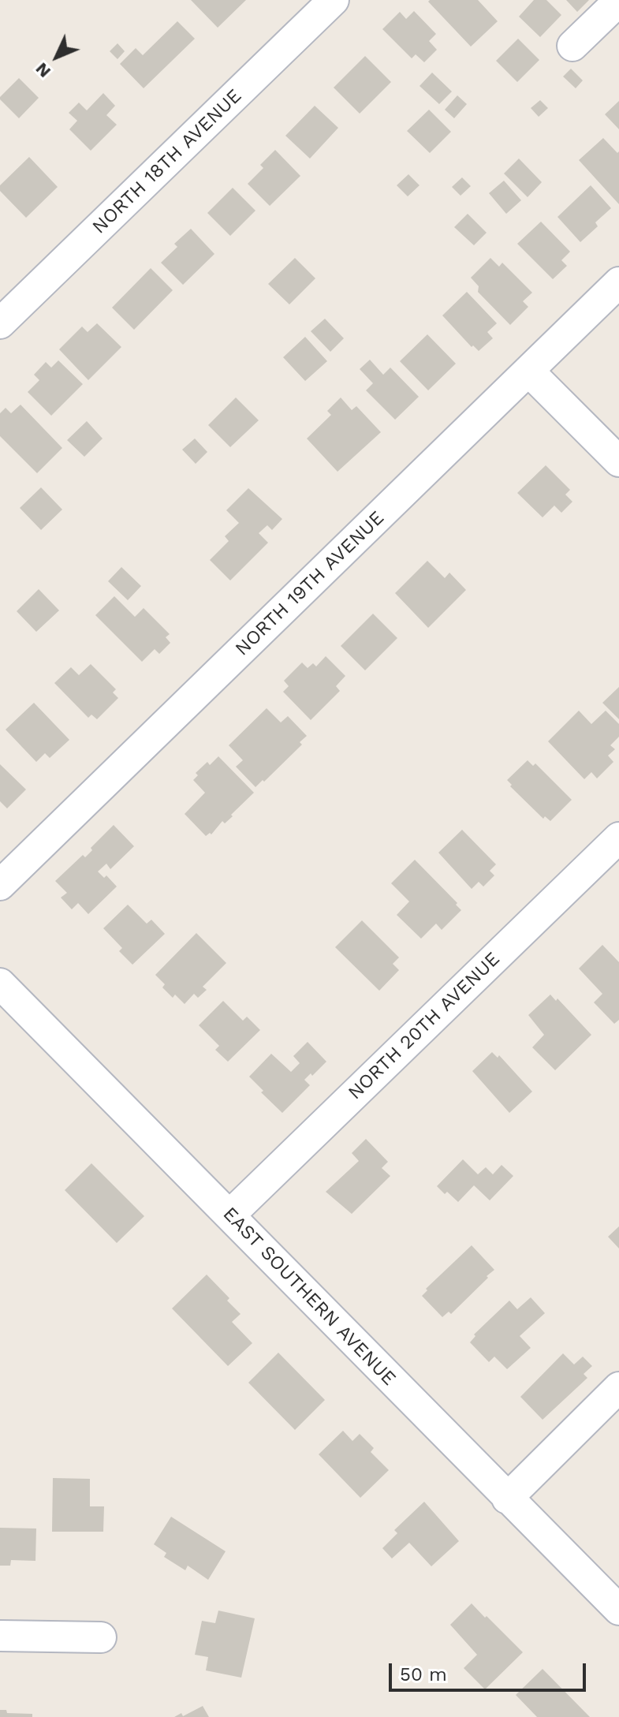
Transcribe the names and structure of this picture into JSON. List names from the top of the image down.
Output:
{
  "streets": {
    "street": [
      "NORTH 18TH AVENUE",
      "NORTH 19TH AVENUE",
      "NORTH 20TH AVENUE",
      "EAST SOUTHERN AVENUE"
    ]
  },
  "crossings": [
    ["NORTH 20TH AVENUE", "EAST SOUTHERN AVENUE"]
  ],
  "scale_bar": "50 m",
  "north": "bottom left"
}
